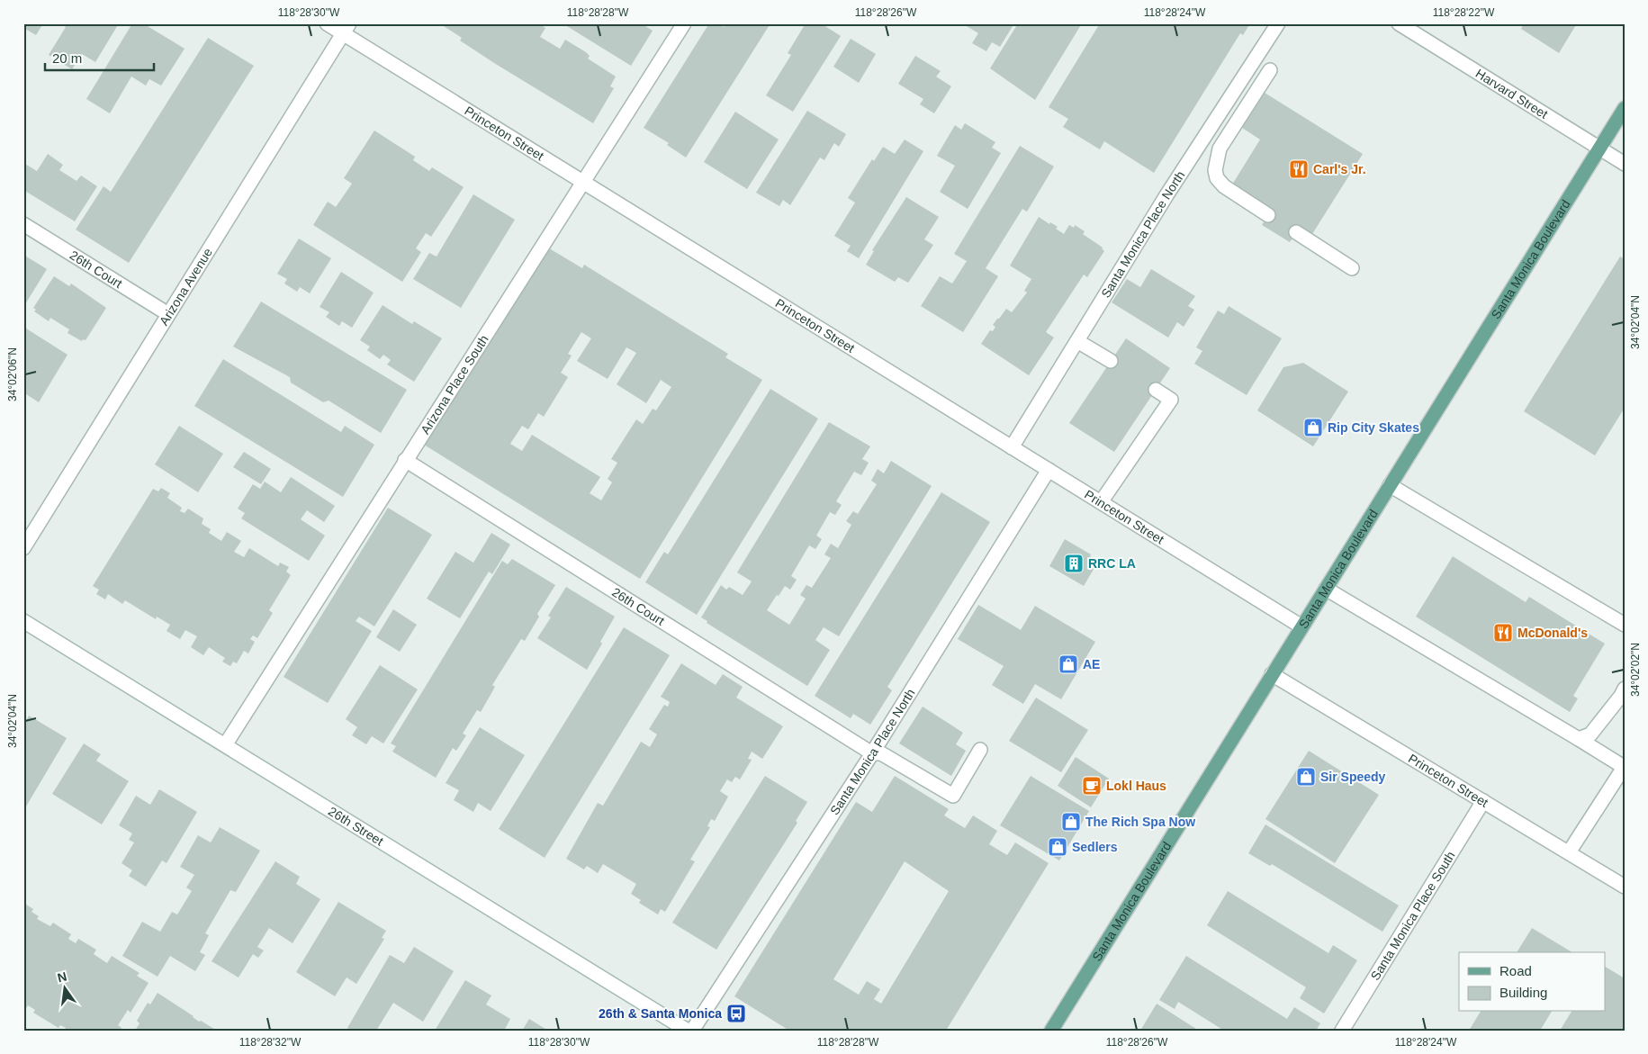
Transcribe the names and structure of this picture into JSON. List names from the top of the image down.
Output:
{
  "streets": {
    "main road": ["Santa Monica Boulevard"],
    "street": [
      "Harvard Street",
      "Princeton Street",
      "Santa Monica Place North",
      "26th Court",
      "Arizona Avenue",
      "Arizona Place South",
      "26th Street",
      "Santa Monica Place South"
    ]
  },
  "crossings": [
    ["Harvard Street", "Santa Monica Boulevard"],
    ["Princeton Street", "Santa Monica Place North"],
    ["Princeton Street", "Santa Monica Boulevard"],
    ["Princeton Street", "Arizona Avenue"],
    ["Princeton Street", "Arizona Place South"],
    ["Princeton Street", "Santa Monica Place South"],
    ["Santa Monica Place North", "26th Court"],
    ["26th Court", "Arizona Avenue"],
    ["26th Court", "Arizona Place South"],
    ["Arizona Place South", "26th Street"]
  ],
  "places": {
    "restaurant": ["Carl's Jr.", "McDonald's"],
    "shop": [
      "Rip City Skates",
      "AE",
      "Sir Speedy",
      "The Rich Spa Now",
      "Sedlers"
    ],
    "building": ["RRC LA"],
    "cafe": ["Lokl Haus"],
    "bus stop": ["26th & Santa Monica"]
  },
  "legend": ["Road", "Building"],
  "scale_bar": "20 m",
  "north": "top",
  "coordinates": [
    "118°28'30\"W",
    "118°28'28\"W",
    "118°28'26\"W",
    "118°28'24\"W",
    "118°28'22\"W",
    "34°02'04\"N",
    "34°02'06\"N",
    "34°02'02\"N",
    "118°28'32\"W"
  ]
}
